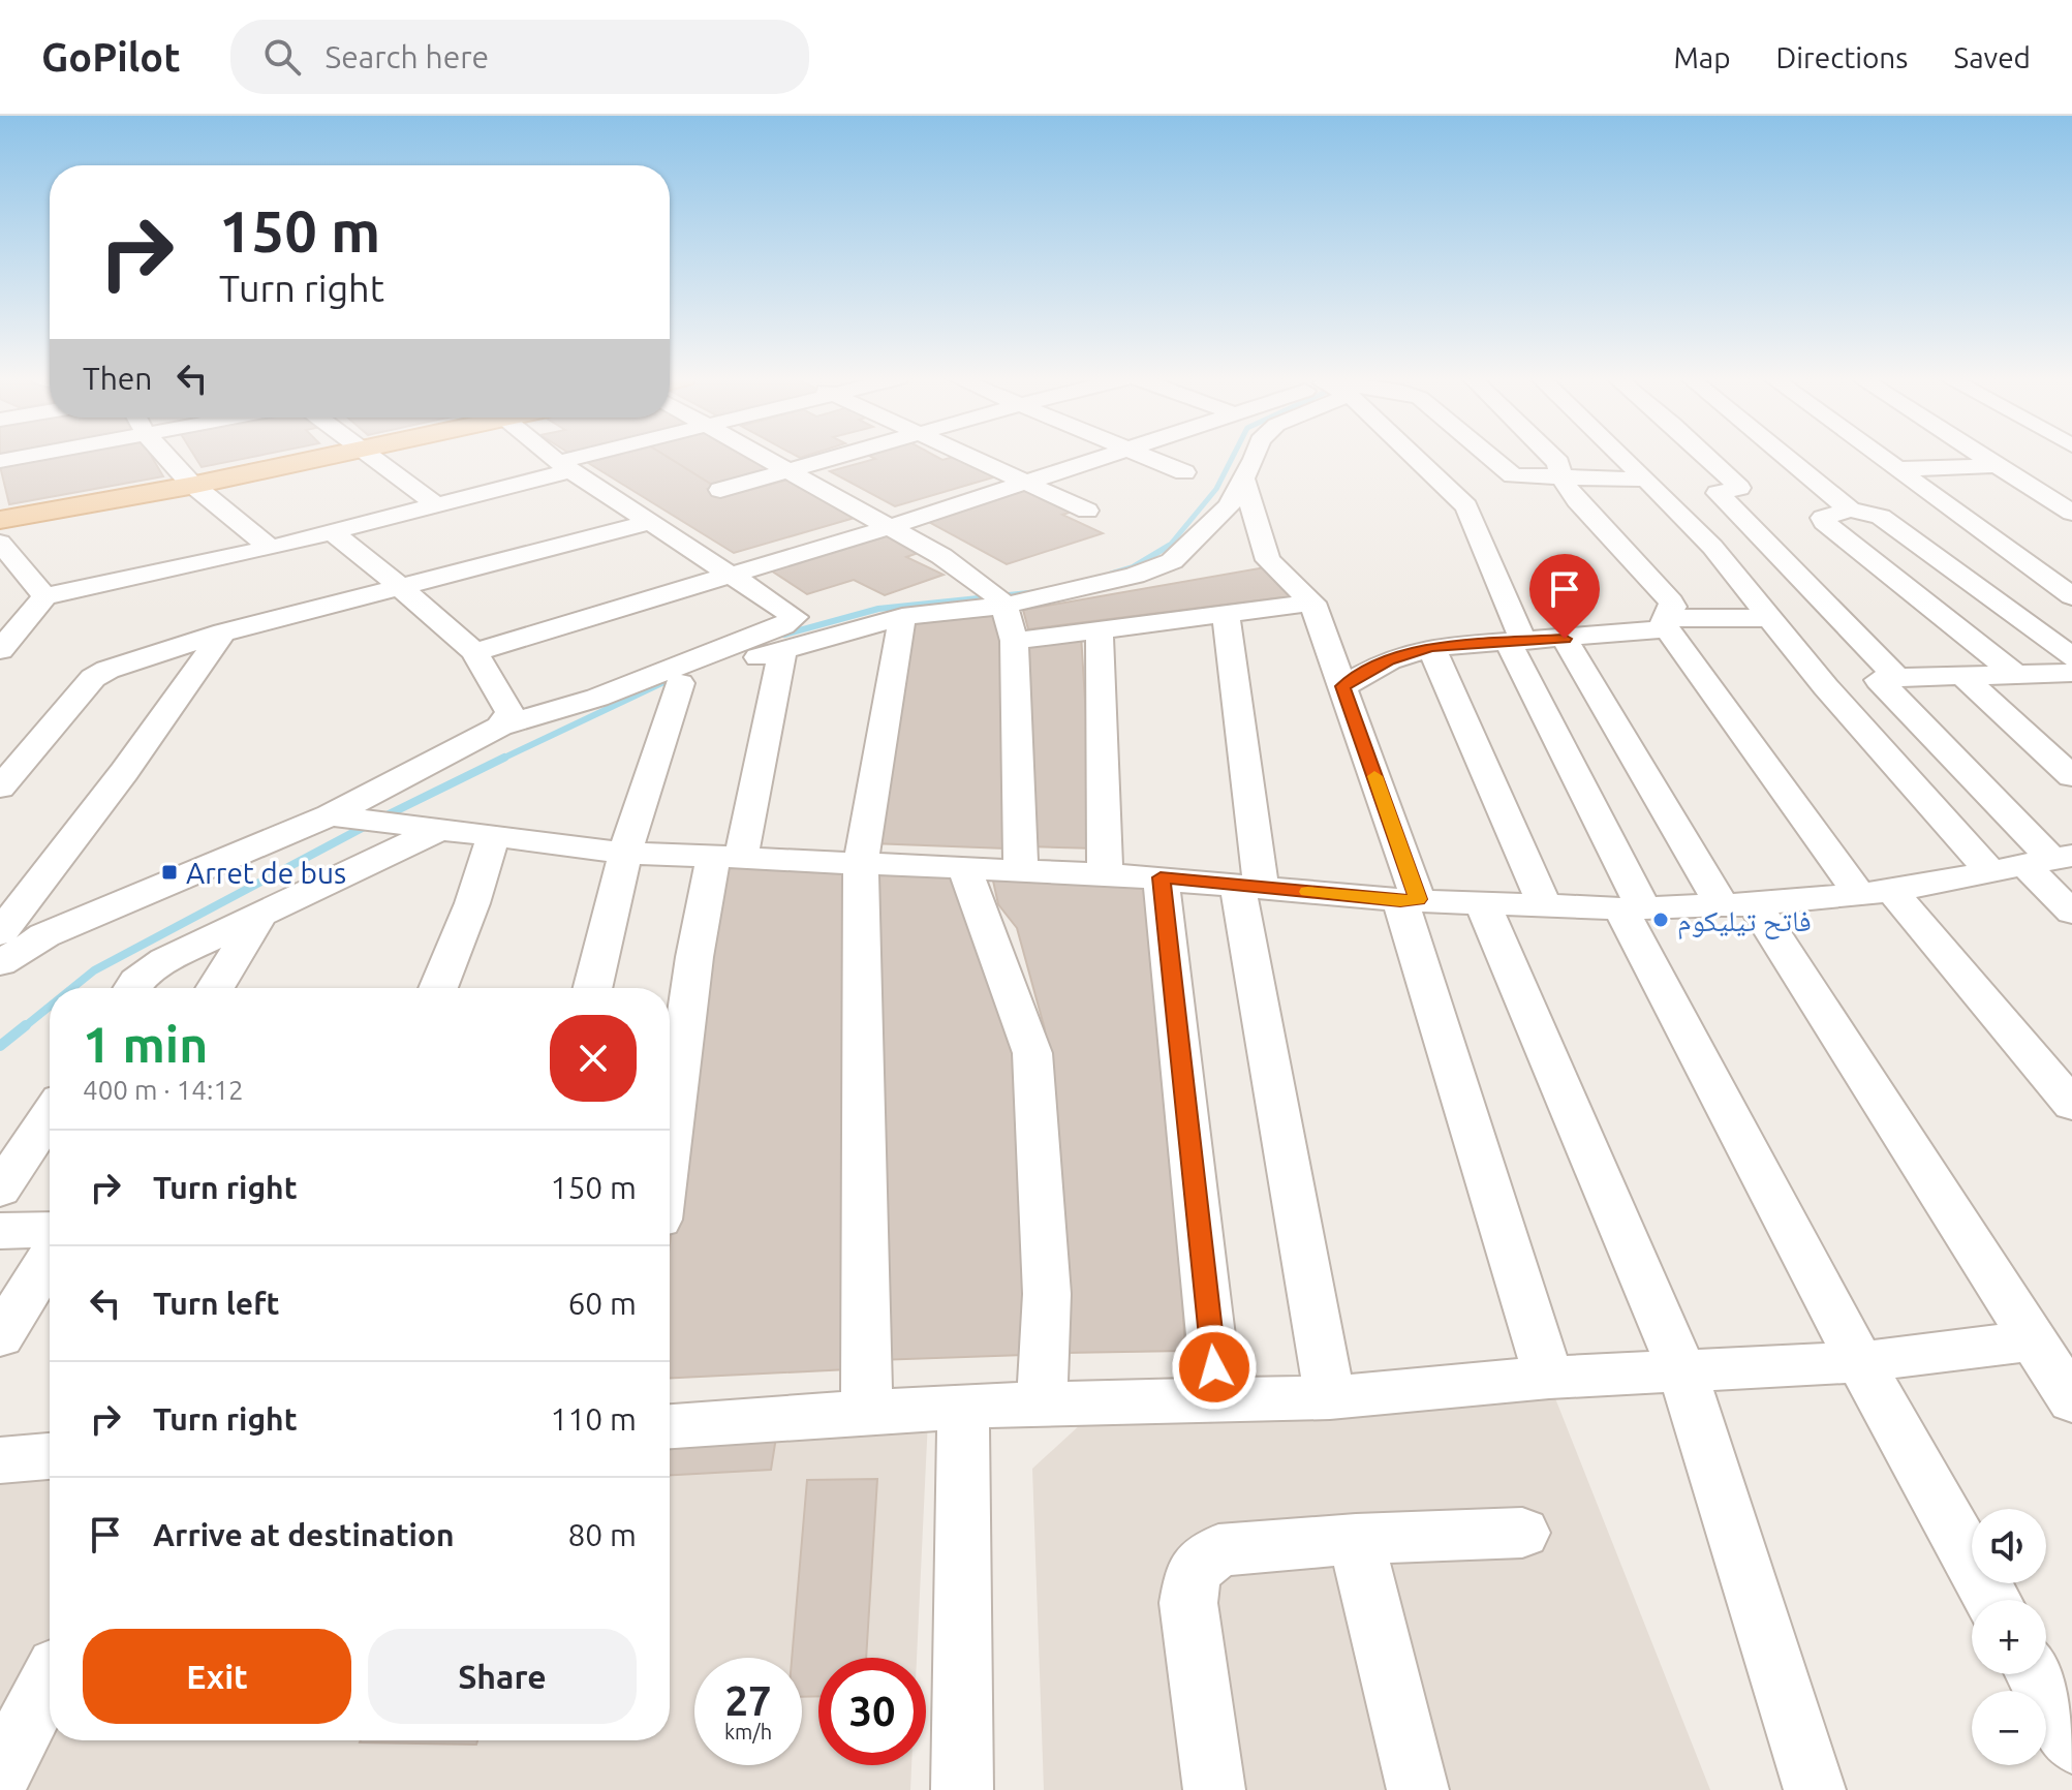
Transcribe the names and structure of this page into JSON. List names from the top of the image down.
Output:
{
  "places": {
    "transit": ["Arret de bus"],
    "other": ["فاتح تيليكوم"]
  },
  "page": {
    "header": "GoPilot",
    "search": "Search here",
    "nav": ["Map", "Directions", "Saved"],
    "turn": ["150 m", "Turn right"],
    "then": "Then",
    "heading": ["1 min", "400 m · 14:12"],
    "list": [
      {
        "name": "Turn right",
        "value": "150 m"
      },
      {
        "name": "Turn left",
        "value": "60 m"
      },
      {
        "name": "Turn right",
        "value": "110 m"
      },
      {
        "name": "Arrive at destination",
        "value": "80 m"
      }
    ],
    "map_buttons": ["+", "−"],
    "buttons": ["Exit", "Share"],
    "speed": "27 km/h",
    "limit": "30"
  }
}
